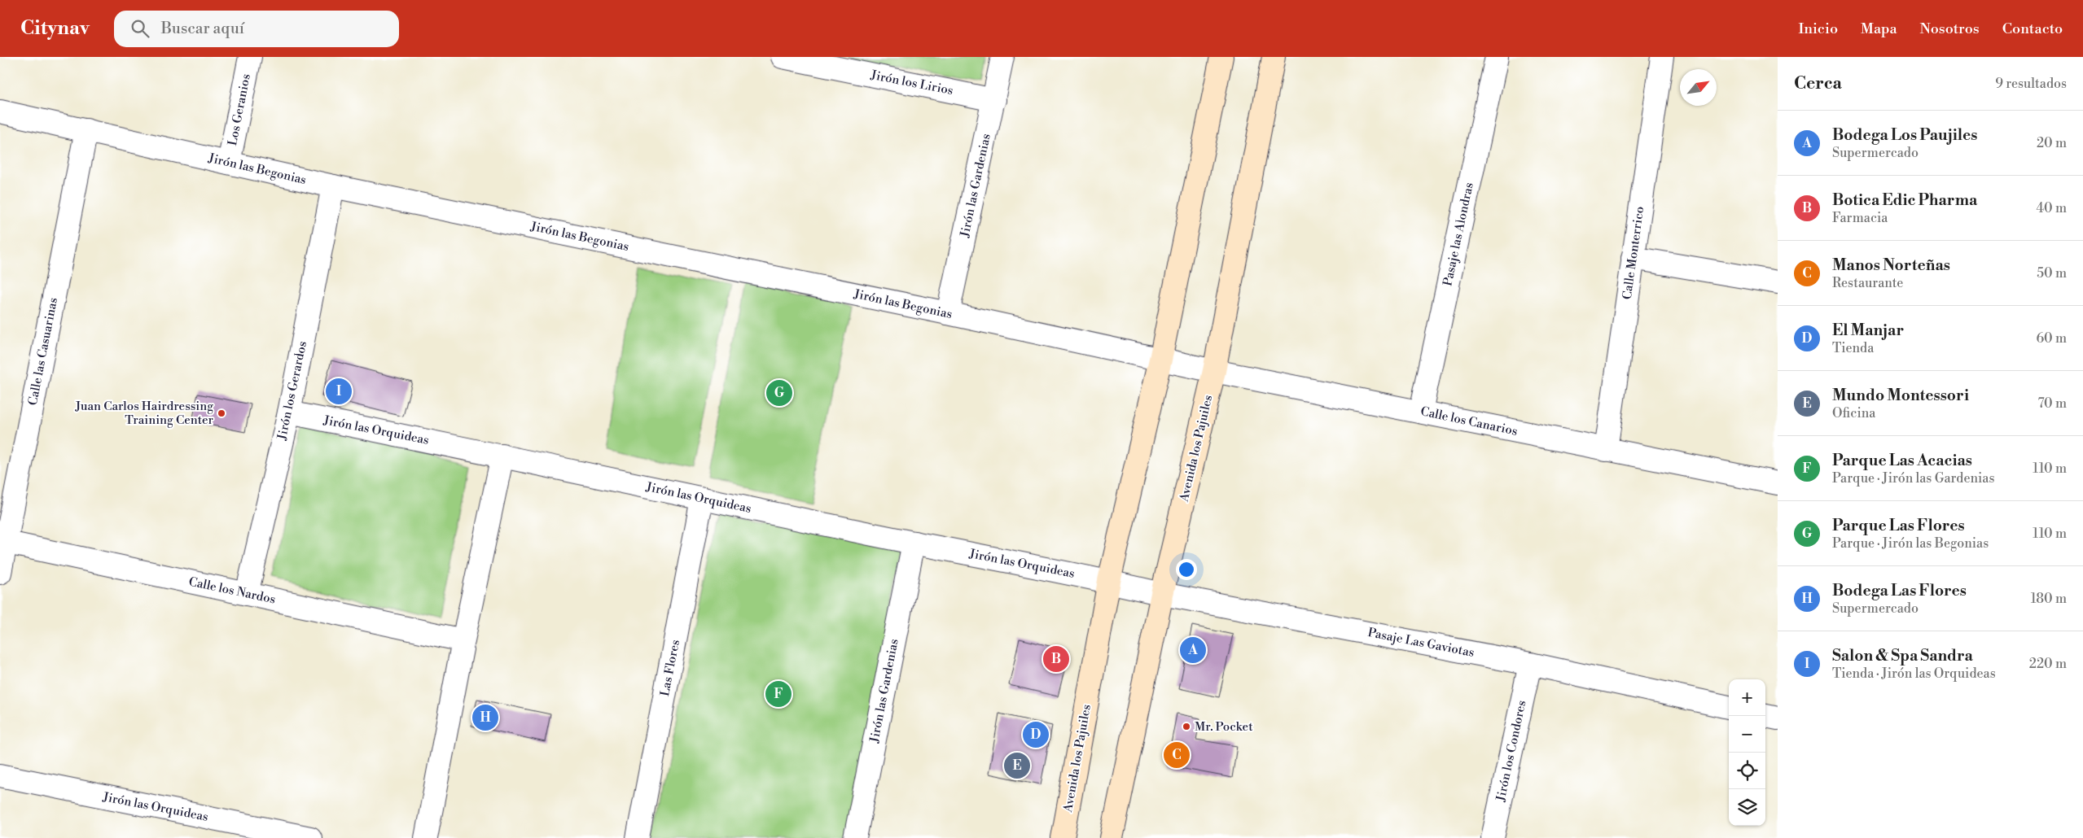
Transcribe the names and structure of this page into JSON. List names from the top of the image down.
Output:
{
  "streets": {
    "street": [
      "Jirón los Lirios",
      "Los Geranios",
      "Jirón las Begonias",
      "Jirón las Gardenias",
      "Pasaje las Alondras",
      "Calle Monterrico",
      "Calle las Casuarinas",
      "Jirón los Gerardos",
      "Calle los Canarios",
      "Jirón las Orquideas",
      "Avenida los Pajuiles",
      "Calle los Nardos",
      "Pasaje Las Gaviotas",
      "Las Flores",
      "Jirón los Condores"
    ]
  },
  "crossings": [
    ["Jirón los Lirios", "Jirón las Gardenias"],
    ["Los Geranios", "Jirón las Begonias"],
    ["Jirón las Begonias", "Jirón las Gardenias"],
    ["Jirón las Begonias", "Calle las Casuarinas"],
    ["Jirón las Begonias", "Jirón los Gerardos"],
    ["Jirón las Begonias", "Calle los Canarios"],
    ["Jirón las Begonias", "Avenida los Pajuiles"],
    ["Jirón las Gardenias", "Jirón las Orquideas"],
    ["Pasaje las Alondras", "Calle los Canarios"],
    ["Calle Monterrico", "Calle los Canarios"],
    ["Calle las Casuarinas", "Calle los Nardos"],
    ["Jirón los Gerardos", "Jirón las Orquideas"],
    ["Jirón los Gerardos", "Calle los Nardos"],
    ["Calle los Canarios", "Avenida los Pajuiles"],
    ["Jirón las Orquideas", "Avenida los Pajuiles"],
    ["Jirón las Orquideas", "Pasaje Las Gaviotas"],
    ["Jirón las Orquideas", "Las Flores"],
    ["Avenida los Pajuiles", "Pasaje Las Gaviotas"],
    ["Pasaje Las Gaviotas", "Jirón los Condores"]
  ],
  "places": ["Juan Carlos Hairdressing Training Center", "Mr. Pocket"],
  "north": "top right",
  "page": {
    "header": "Citynav",
    "search": "Buscar aquí",
    "nav": [
      "Inicio",
      "Mapa",
      "Nosotros",
      "Contacto"
    ],
    "heading": ["Cerca", "9 resultados"],
    "list": [
      {
        "mark": "A",
        "name": "Bodega Los Paujiles",
        "note": "Supermercado",
        "value": "20 m"
      },
      {
        "mark": "B",
        "name": "Botica Edic Pharma",
        "note": "Farmacia",
        "value": "40 m"
      },
      {
        "mark": "C",
        "name": "Manos Norteñas",
        "note": "Restaurante",
        "value": "50 m"
      },
      {
        "mark": "D",
        "name": "El Manjar",
        "note": "Tienda",
        "value": "60 m"
      },
      {
        "mark": "E",
        "name": "Mundo Montessori",
        "note": "Oficina",
        "value": "70 m"
      },
      {
        "mark": "F",
        "name": "Parque Las Acacias",
        "note": "Parque · Jirón las Gardenias",
        "value": "110 m"
      },
      {
        "mark": "G",
        "name": "Parque Las Flores",
        "note": "Parque · Jirón las Begonias",
        "value": "110 m"
      },
      {
        "mark": "H",
        "name": "Bodega Las Flores",
        "note": "Supermercado",
        "value": "180 m"
      },
      {
        "mark": "I",
        "name": "Salon & Spa Sandra",
        "note": "Tienda · Jirón las Orquideas",
        "value": "220 m"
      }
    ],
    "pins": [
      "I",
      "G",
      "A",
      "B",
      "F",
      "H",
      "D",
      "C",
      "E"
    ],
    "map_buttons": ["+", "−"]
  }
}
